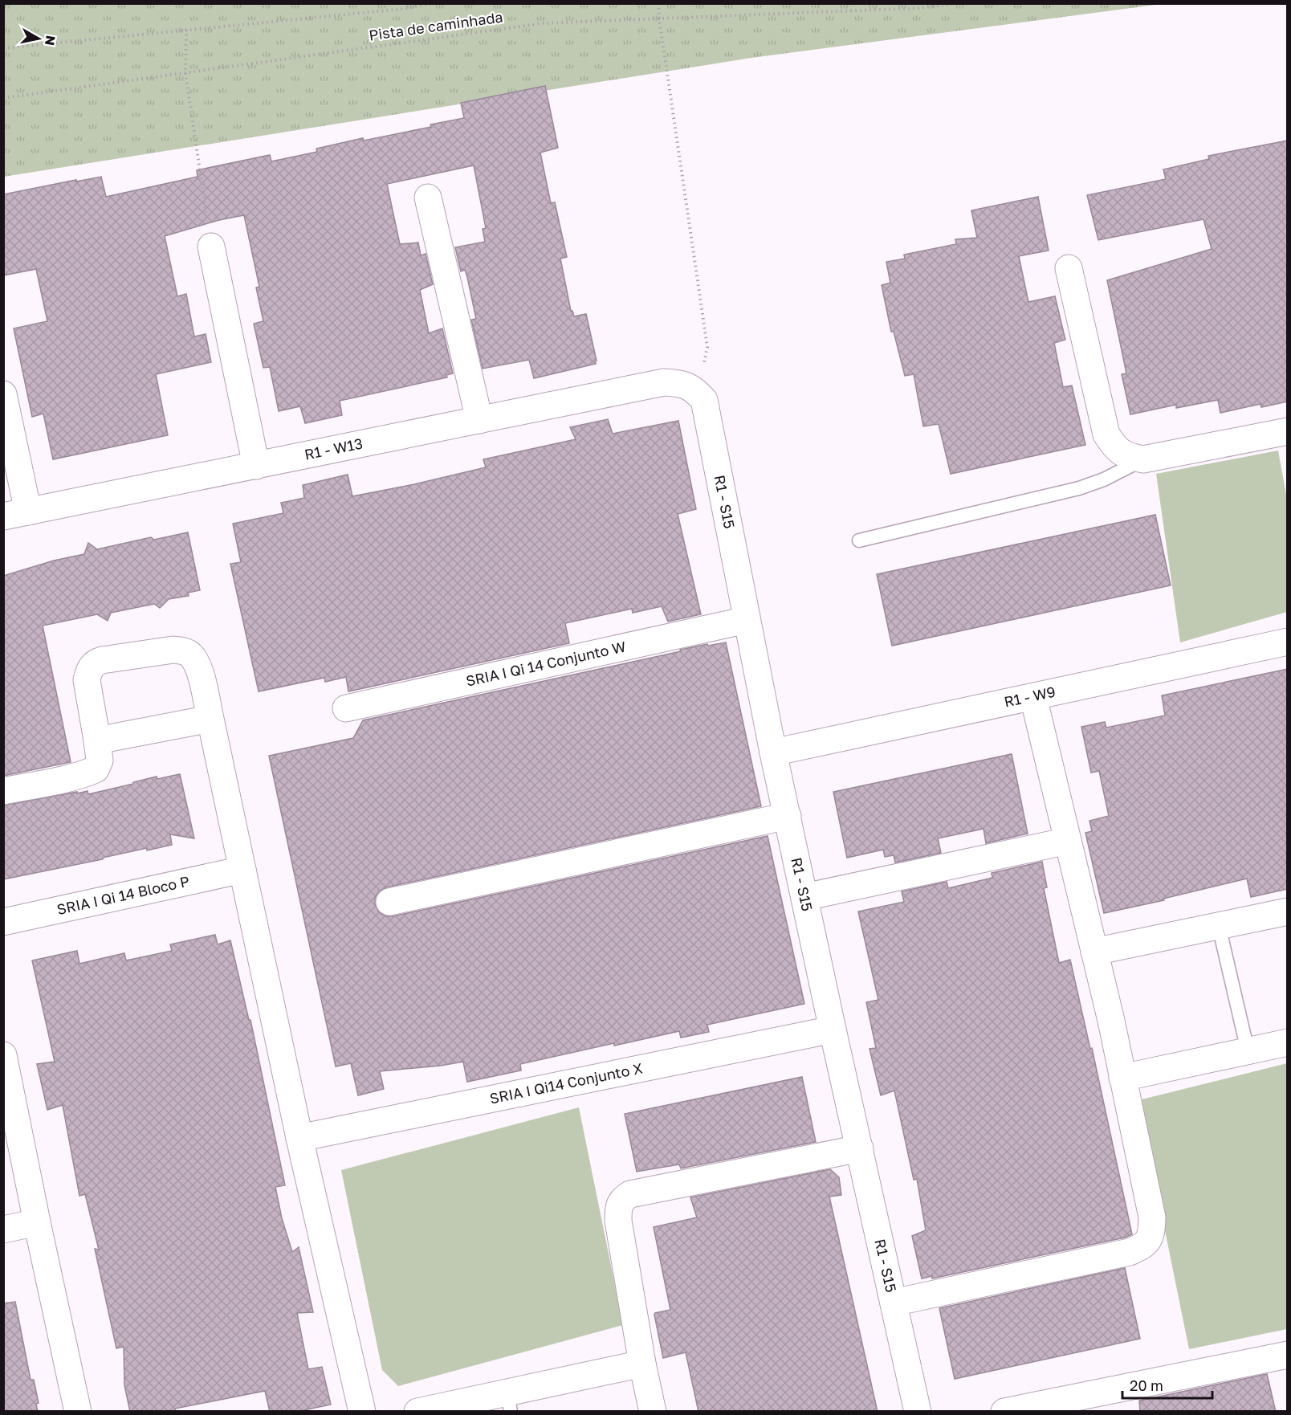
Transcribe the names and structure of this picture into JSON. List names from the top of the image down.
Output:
{
  "streets": {
    "street": [
      "R1 - W13",
      "R1 - S15",
      "SRIA I Qi 14 Conjunto W",
      "R1 - W9",
      "SRIA I Qi 14 Bloco P",
      "SRIA I Qi14 Conjunto X"
    ],
    "path": ["Pista de caminhada"]
  },
  "crossings": [
    ["R1 - W13", "R1 - S15"],
    ["R1 - S15", "SRIA I Qi 14 Conjunto W"],
    ["R1 - S15", "R1 - W9"],
    ["R1 - S15", "SRIA I Qi14 Conjunto X"]
  ],
  "scale_bar": "20 m",
  "north": "right"
}
